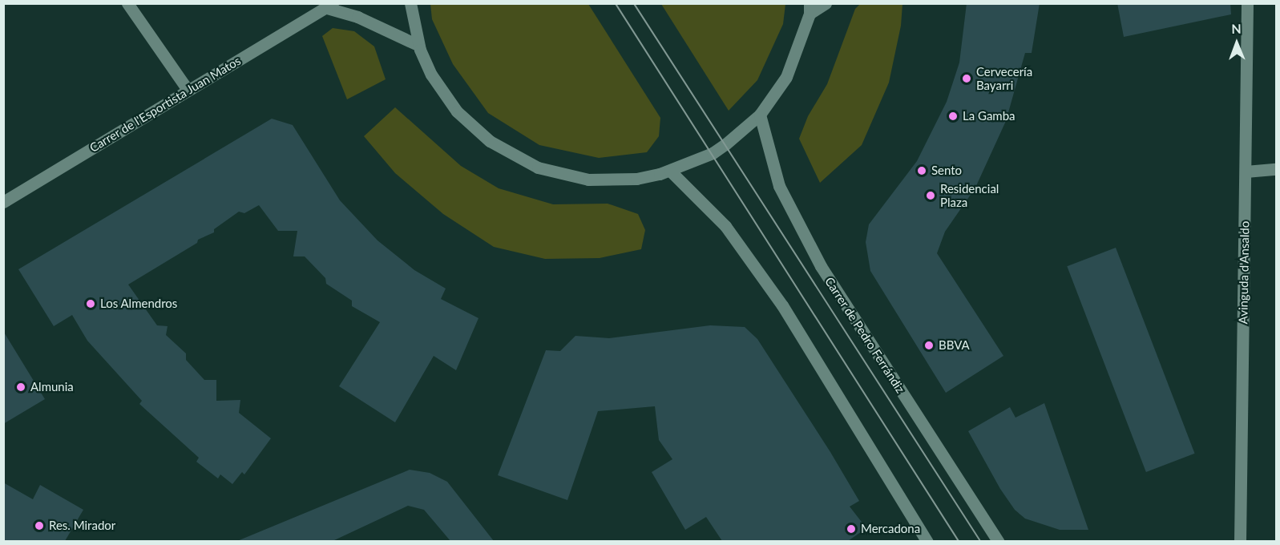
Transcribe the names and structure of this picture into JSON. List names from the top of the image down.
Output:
{
  "streets": {
    "street": ["Carrer de l'Esportista Juan Matos", "Avinguda d'Ansaldo", "Carrer de Pedro Ferrándiz"]
  },
  "places": [
    "Cervecería Bayarri",
    "La Gamba",
    "Sento",
    "Residencial Plaza",
    "Los Almendros",
    "BBVA",
    "Almunia",
    "Res. Mirador",
    "Mercadona"
  ],
  "north": "top"
}
